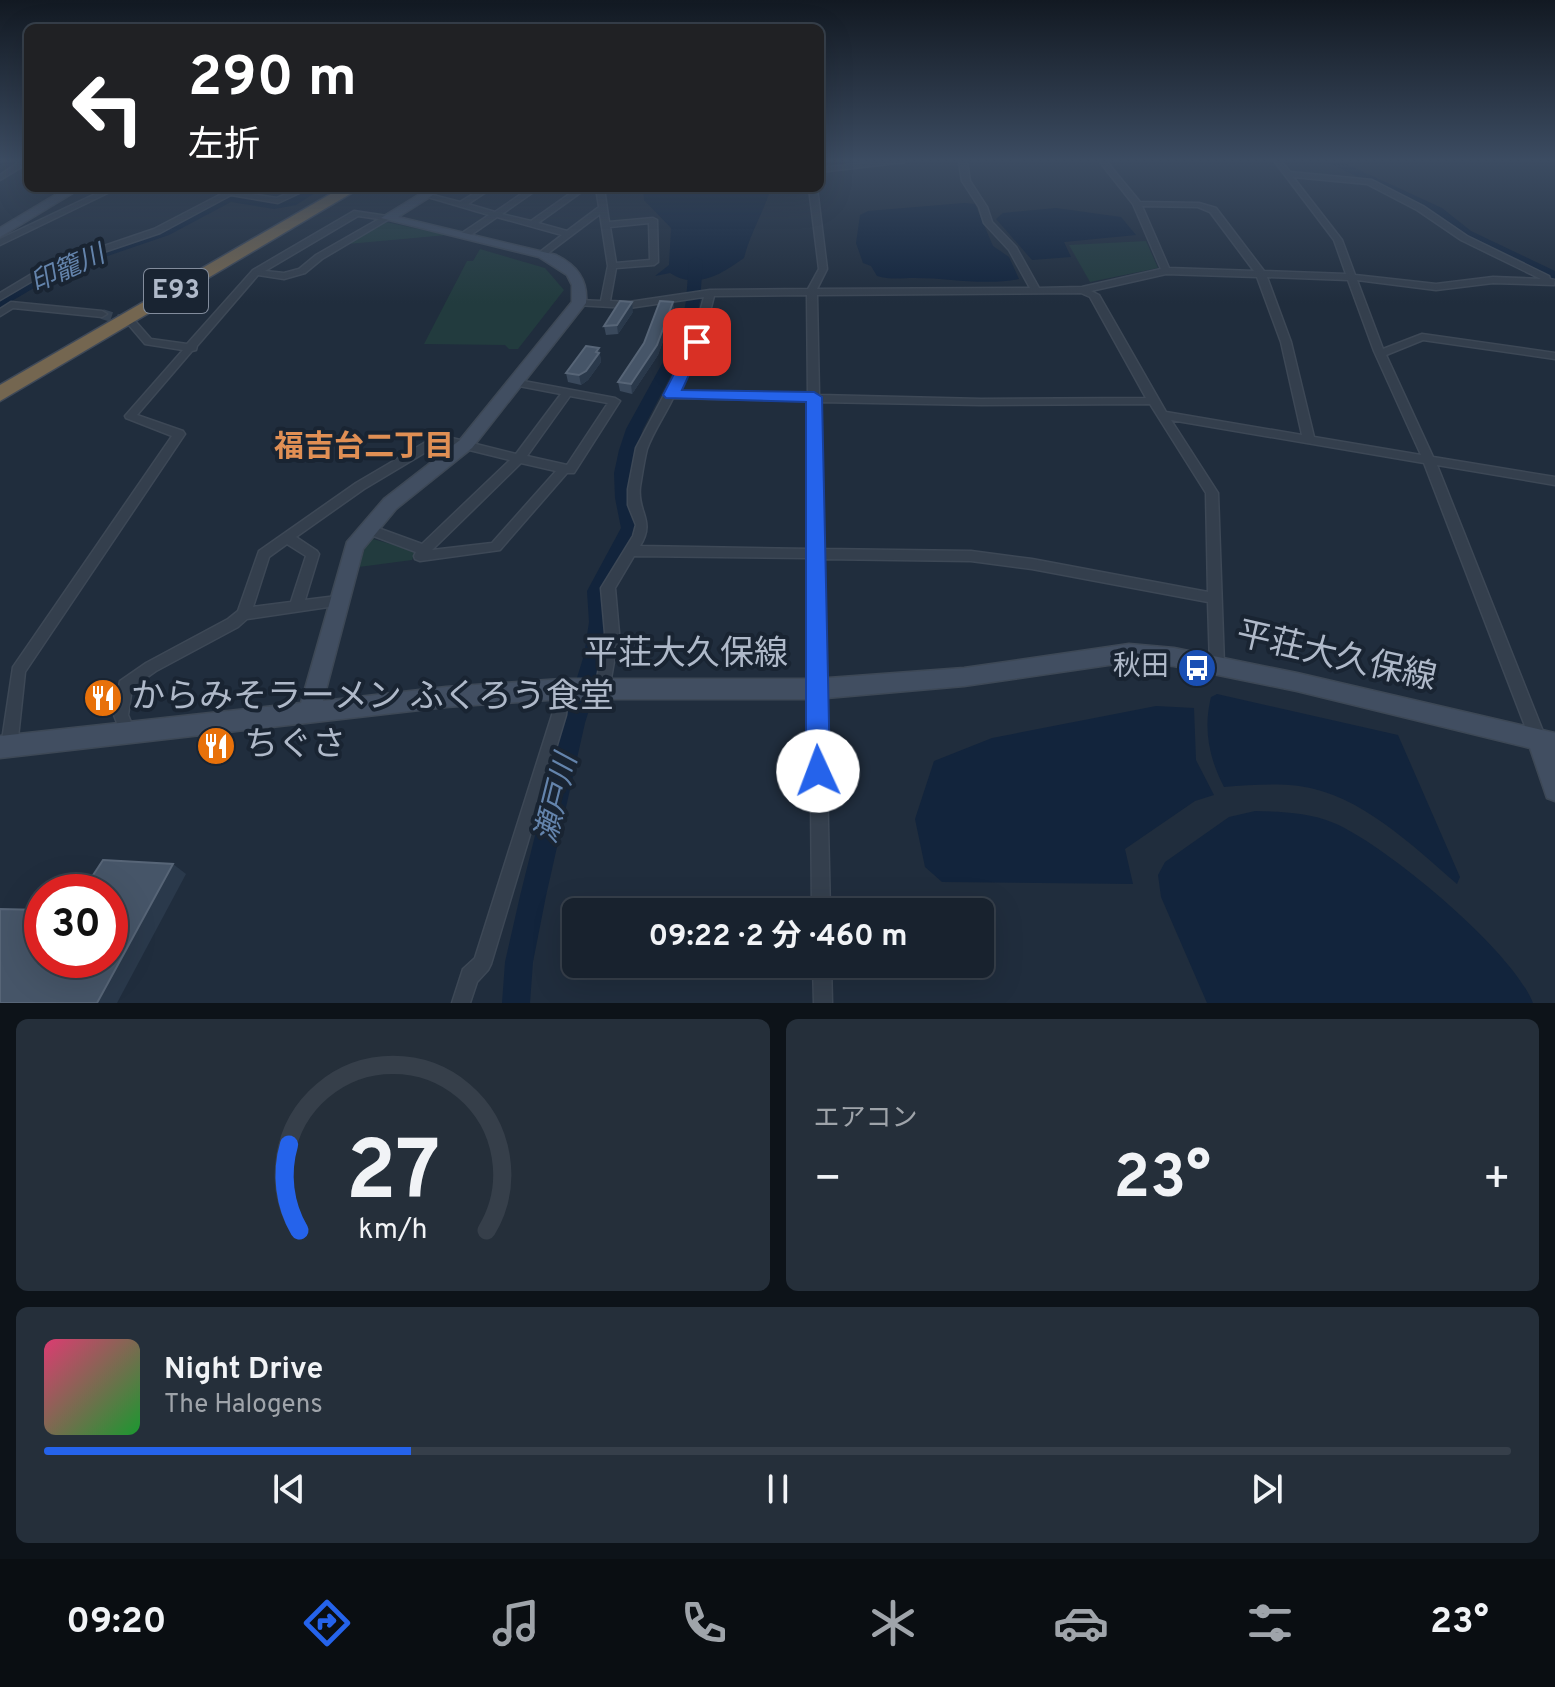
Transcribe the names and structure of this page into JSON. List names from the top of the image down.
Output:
{
  "streets": {
    "highway": ["E93"],
    "street": ["平荘大久保線"]
  },
  "districts": ["福吉台二丁目"],
  "water": ["印籠川", "瀬戸川"],
  "places": {
    "bus stop": ["秋田"],
    "restaurant": ["からみそラーメン ふくろう食堂", "ちぐさ"]
  },
  "page": {
    "turn": ["290 m", "左折"],
    "limit": "30",
    "trip": "09:22 · 2 分 · 460 m",
    "tile": "エアコン",
    "heat": ["−", "23°", "+"],
    "song": ["Night Drive", "The Halogens"],
    "tabs": ["09:20", "23°"],
    "gauge": ["27", "km/h"]
  }
}
